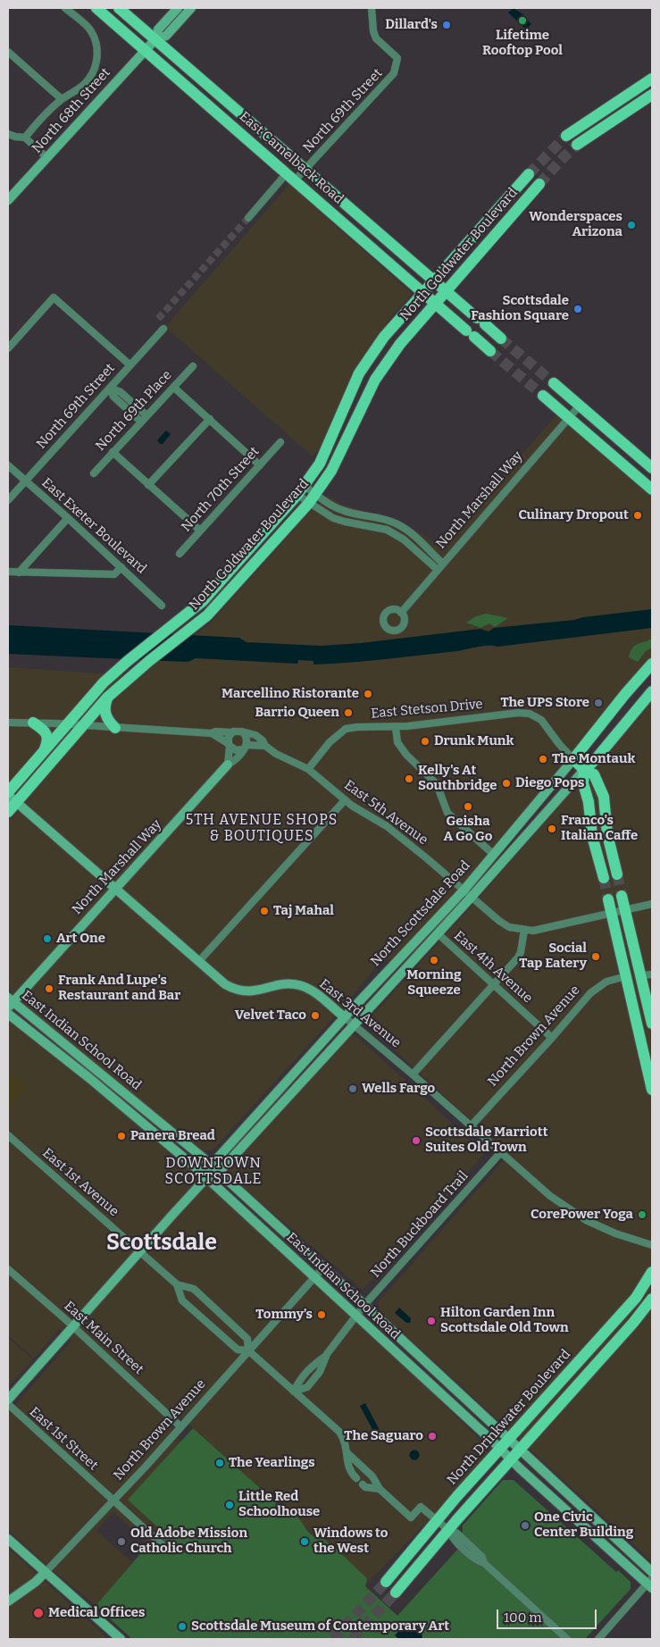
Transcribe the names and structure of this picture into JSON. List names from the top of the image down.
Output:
{
  "streets": {
    "main road": [
      "North 68th Street",
      "East Camelback Road",
      "North Goldwater Boulevard",
      "North Marshall Way",
      "North Scottsdale Road",
      "East 3rd Avenue",
      "North Brown Avenue",
      "East Indian School Road",
      "North Drinkwater Boulevard"
    ],
    "street": [
      "North 69th Street",
      "North 69th Place",
      "North 70th Street",
      "East Exeter Boulevard",
      "East Stetson Drive",
      "East 5th Avenue",
      "East 4th Avenue",
      "East 1st Avenue",
      "North Buckboard Trail",
      "East Main Street",
      "East 1st Street"
    ]
  },
  "crossings": [
    ["North 68th Street", "East Camelback Road"],
    ["North 69th Street", "East Camelback Road"],
    ["North 69th Street", "East Exeter Boulevard"],
    ["East Camelback Road", "North Goldwater Boulevard"],
    ["North Goldwater Boulevard", "East 3rd Avenue"],
    ["North Marshall Way", "East 5th Avenue"],
    ["North Marshall Way", "East 3rd Avenue"],
    ["North Marshall Way", "East Indian School Road"],
    ["East Stetson Drive", "East 5th Avenue"],
    ["East Stetson Drive", "North Scottsdale Road"],
    ["East 5th Avenue", "North Scottsdale Road"],
    ["North Scottsdale Road", "East 4th Avenue"],
    ["North Scottsdale Road", "East 3rd Avenue"],
    ["North Scottsdale Road", "East Indian School Road"],
    ["North Scottsdale Road", "East 1st Avenue"],
    ["North Scottsdale Road", "East Main Street"],
    ["East 4th Avenue", "North Brown Avenue"],
    ["East 3rd Avenue", "North Brown Avenue"],
    ["East 3rd Avenue", "North Buckboard Trail"],
    ["North Brown Avenue", "East Indian School Road"],
    ["North Brown Avenue", "East 1st Avenue"],
    ["North Brown Avenue", "East Main Street"],
    ["North Brown Avenue", "East 1st Street"],
    ["East Indian School Road", "North Buckboard Trail"],
    ["East Indian School Road", "North Drinkwater Boulevard"],
    ["East 1st Avenue", "North Buckboard Trail"],
    ["East 1st Avenue", "North Drinkwater Boulevard"]
  ],
  "districts": ["5TH AVENUE SHOPS & BOUTIQUES", "DOWNTOWN SCOTTSDALE", "Scottsdale"],
  "places": [
    "Lifetime Rooftop Pool",
    "Dillard's",
    "Wonderspaces Arizona",
    "Scottsdale Fashion Square",
    "Culinary Dropout",
    "Marcellino Ristorante",
    "The UPS Store",
    "Barrio Queen",
    "Drunk Munk",
    "The Montauk",
    "Kelly's At Southbridge",
    "Diego Pops",
    "Geisha A Go Go",
    "Franco's Italian Caffe",
    "Taj Mahal",
    "Art One",
    "Social Tap Eatery",
    "Morning Squeeze",
    "Frank And Lupe's Restaurant and Bar",
    "Velvet Taco",
    "Wells Fargo",
    "Panera Bread",
    "Scottsdale Marriott Suites Old Town",
    "CorePower Yoga",
    "Tommy’s",
    "Hilton Garden Inn Scottsdale Old Town",
    "The Saguaro",
    "The Yearlings",
    "Little Red Schoolhouse",
    "One Civic Center Building",
    "Old Adobe Mission Catholic Church",
    "Windows to the West",
    "Medical Offices",
    "Scottsdale Museum of Contemporary Art"
  ],
  "scale_bar": "100 m"
}
